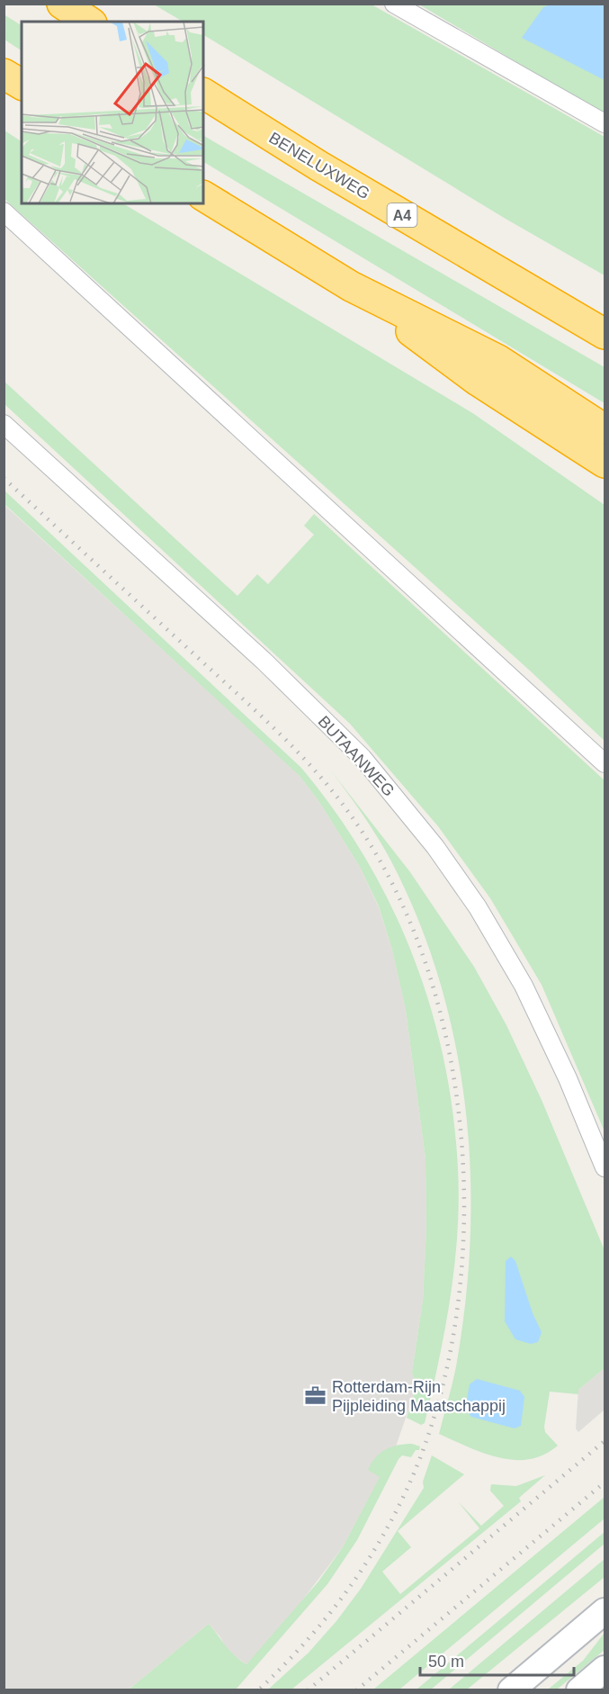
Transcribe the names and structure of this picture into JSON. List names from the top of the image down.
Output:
{
  "streets": {
    "highway": ["BENELUXWEG", "A4"],
    "street": ["BUTAANWEG"]
  },
  "places": {
    "office": ["Rotterdam-Rijn Pijpleiding Maatschappij"]
  },
  "scale_bar": "50 m"
}
